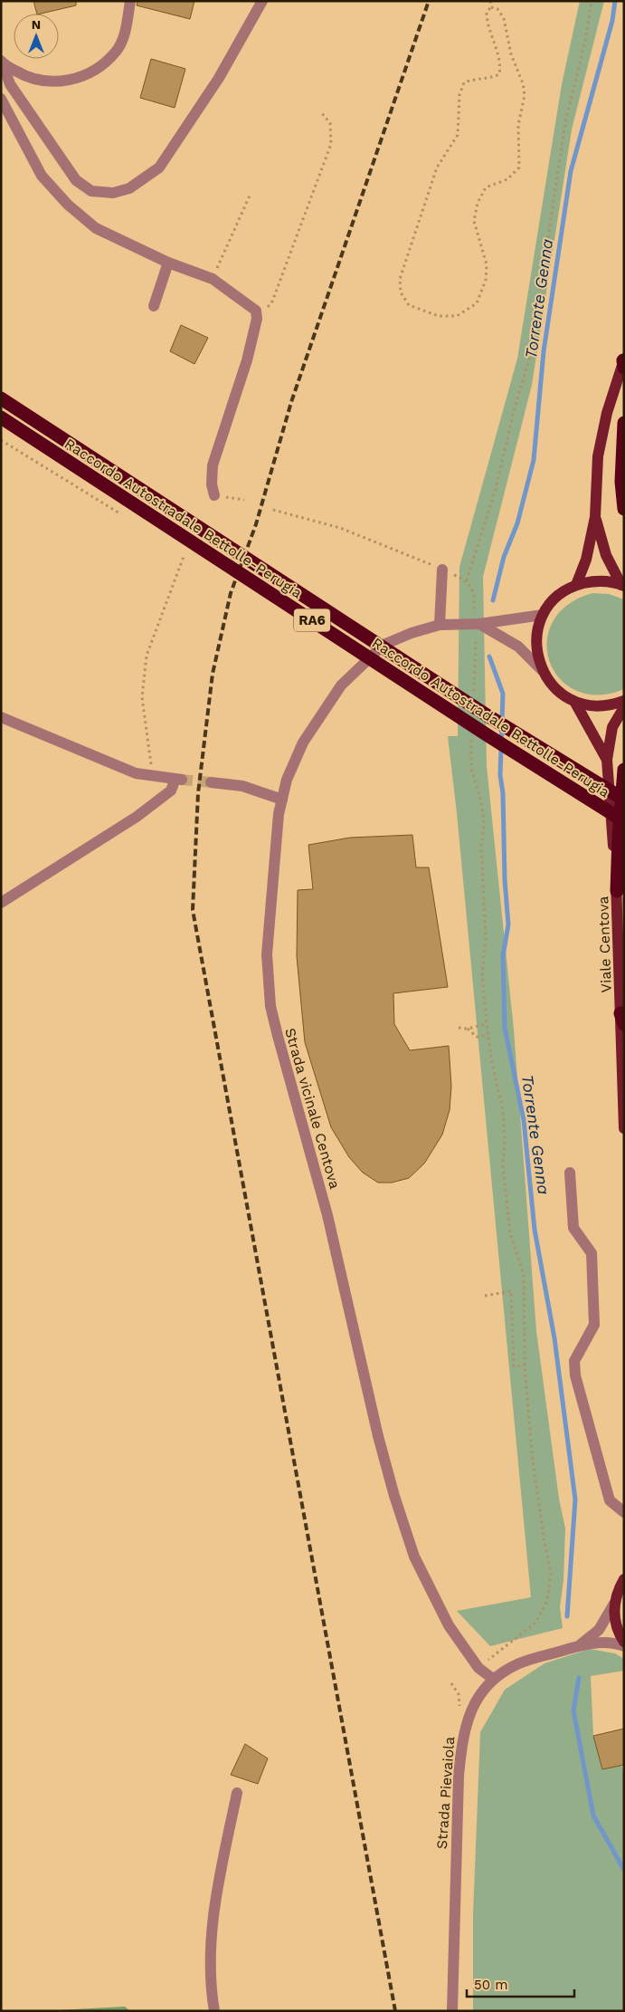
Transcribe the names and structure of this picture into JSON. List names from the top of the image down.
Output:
{
  "streets": {
    "highway": ["Raccordo Autostradale Bettolle-Perugia", "RA6"],
    "main road": ["Viale Centova"],
    "street": ["Strada vicinale Centova", "Strada Pievaiola"]
  },
  "crossings": [
    ["Strada vicinale Centova", "Strada Pievaiola"]
  ],
  "water": ["Torrente Genna"],
  "scale_bar": "50 m",
  "north": "top"
}
